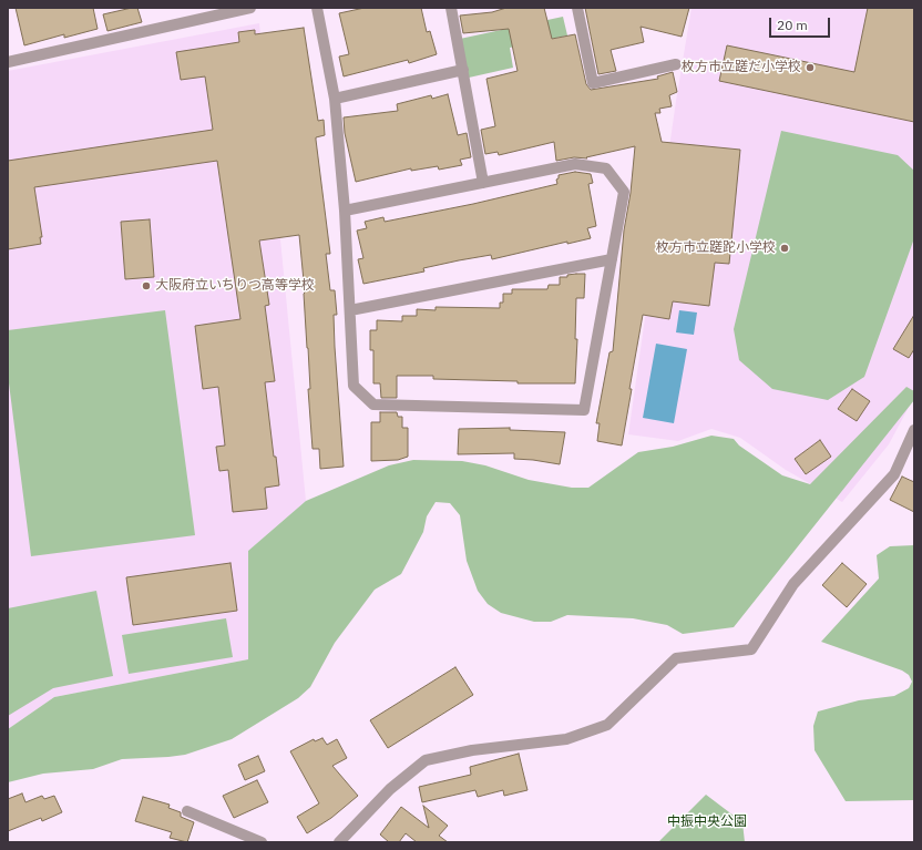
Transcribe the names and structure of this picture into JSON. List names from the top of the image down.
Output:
{
  "parks": ["中振中央公園"],
  "places": ["枚方市立蹉だ小学校", "枚方市立蹉跎小学校", "大阪府立いちりつ高等学校"],
  "scale_bar": "20 m"
}
